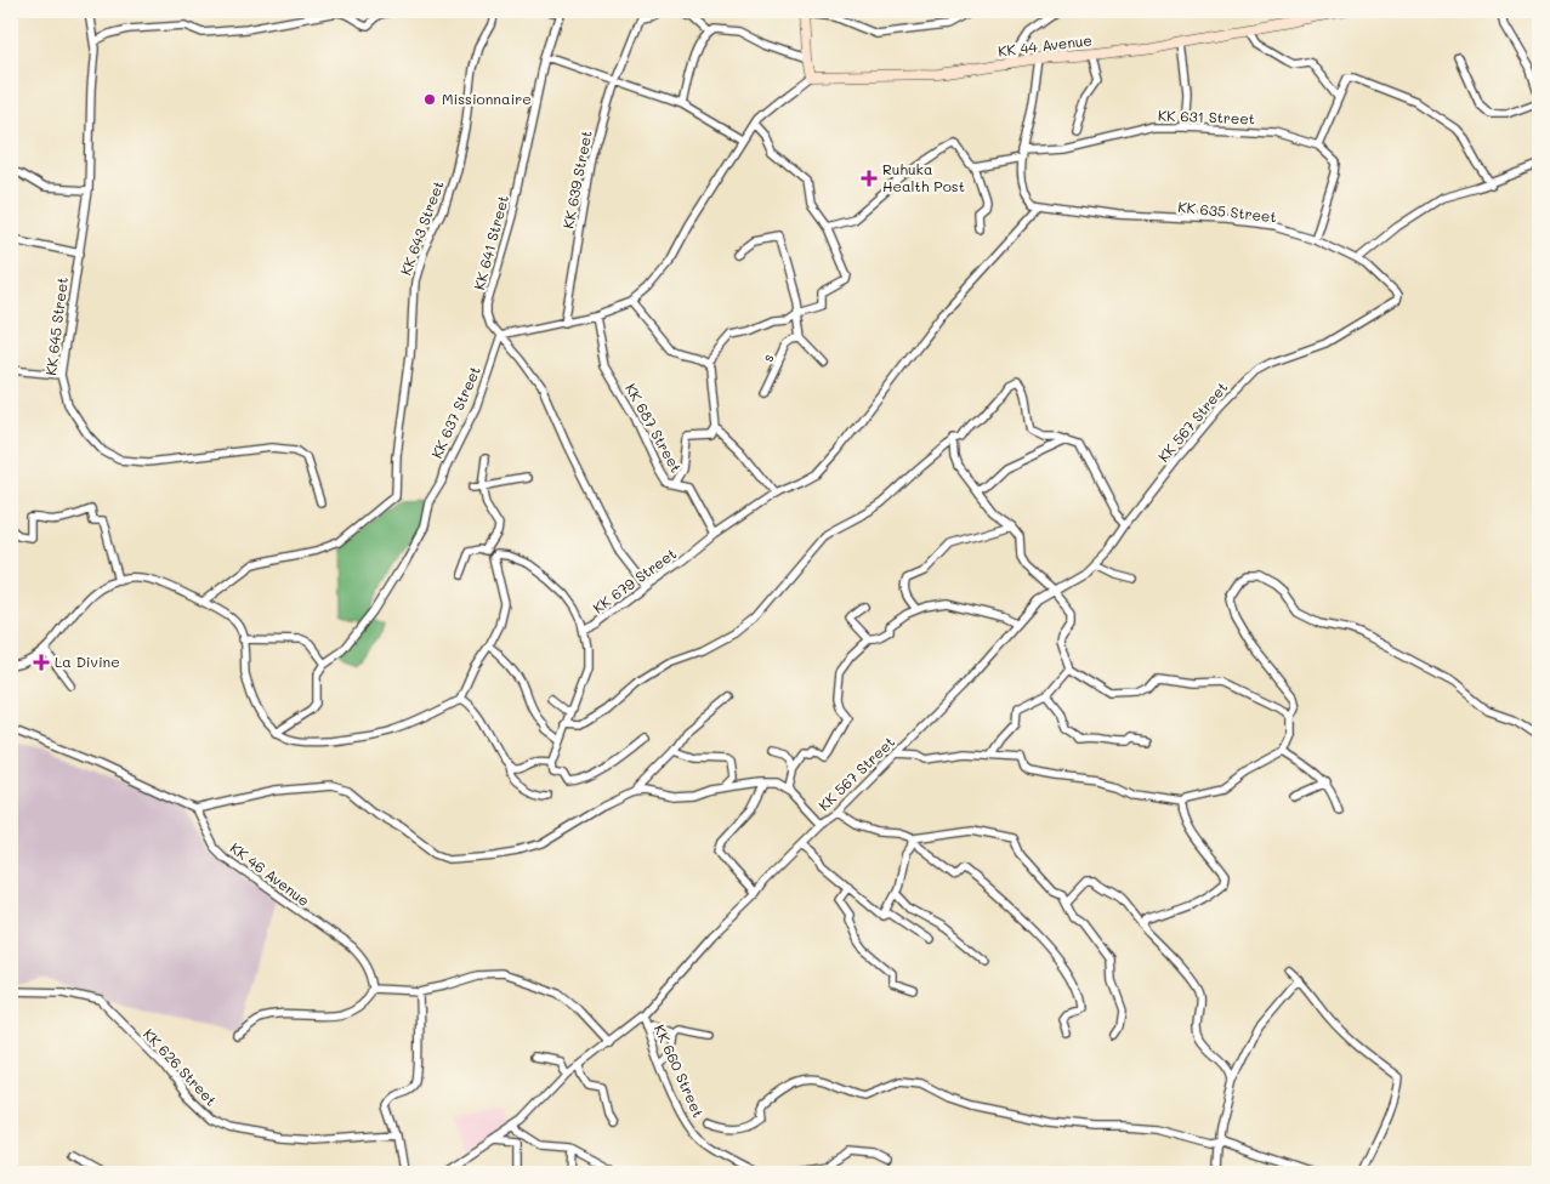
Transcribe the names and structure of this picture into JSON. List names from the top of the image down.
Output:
{
  "streets": {
    "main road": ["KK 44 Avenue"],
    "street": [
      "KK 631 Street",
      "KK 639 Street",
      "KK 635 Street",
      "KK 643 Street",
      "KK 641 Street",
      "KK 645 Street",
      "s",
      "KK 637 Street",
      "KK 567 Street",
      "KK 687 Street",
      "KK 679 Street",
      "KK 46 Avenue",
      "KK 626 Street",
      "KK 660 Street"
    ]
  },
  "crossings": [
    ["KK 635 Street", "KK 567 Street"],
    ["KK 635 Street", "KK 679 Street"],
    ["KK 641 Street", "KK 637 Street"],
    ["KK 641 Street", "KK 679 Street"],
    ["KK 567 Street", "KK 660 Street"],
    ["KK 687 Street", "KK 679 Street"]
  ],
  "places": {
    "other": ["Missionnaire"],
    "health": ["Ruhuka Health Post", "La Divine"]
  }
}
